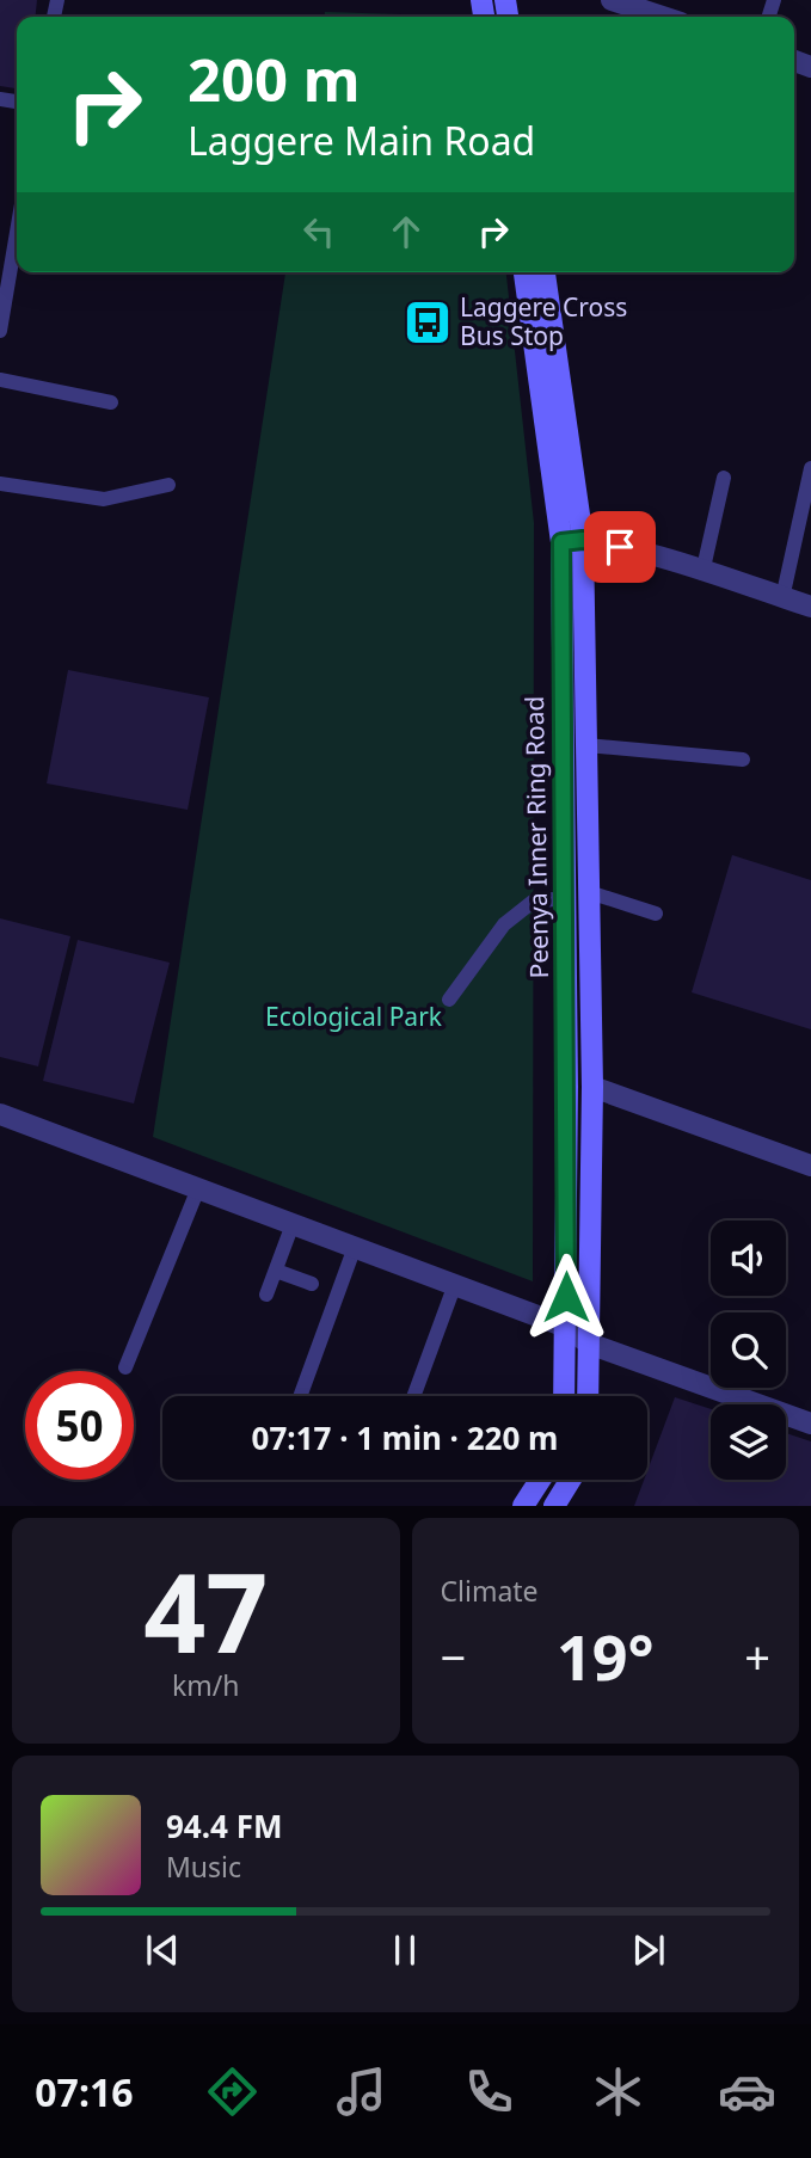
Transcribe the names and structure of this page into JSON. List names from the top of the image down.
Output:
{
  "streets": {
    "main road": ["Peenya Inner Ring Road"]
  },
  "parks": ["Ecological Park"],
  "places": {
    "bus stop": ["Laggere Cross Bus Stop"]
  },
  "page": {
    "turn": ["200 m", "Laggere Main Road"],
    "limit": "50",
    "trip": "07:17 · 1 min · 220 m",
    "tile": [
      ["47", "km/h"],
      "Climate"
    ],
    "heat": ["−", "19°", "+"],
    "song": ["94.4 FM", "Music"],
    "tabs": "07:16"
  }
}
